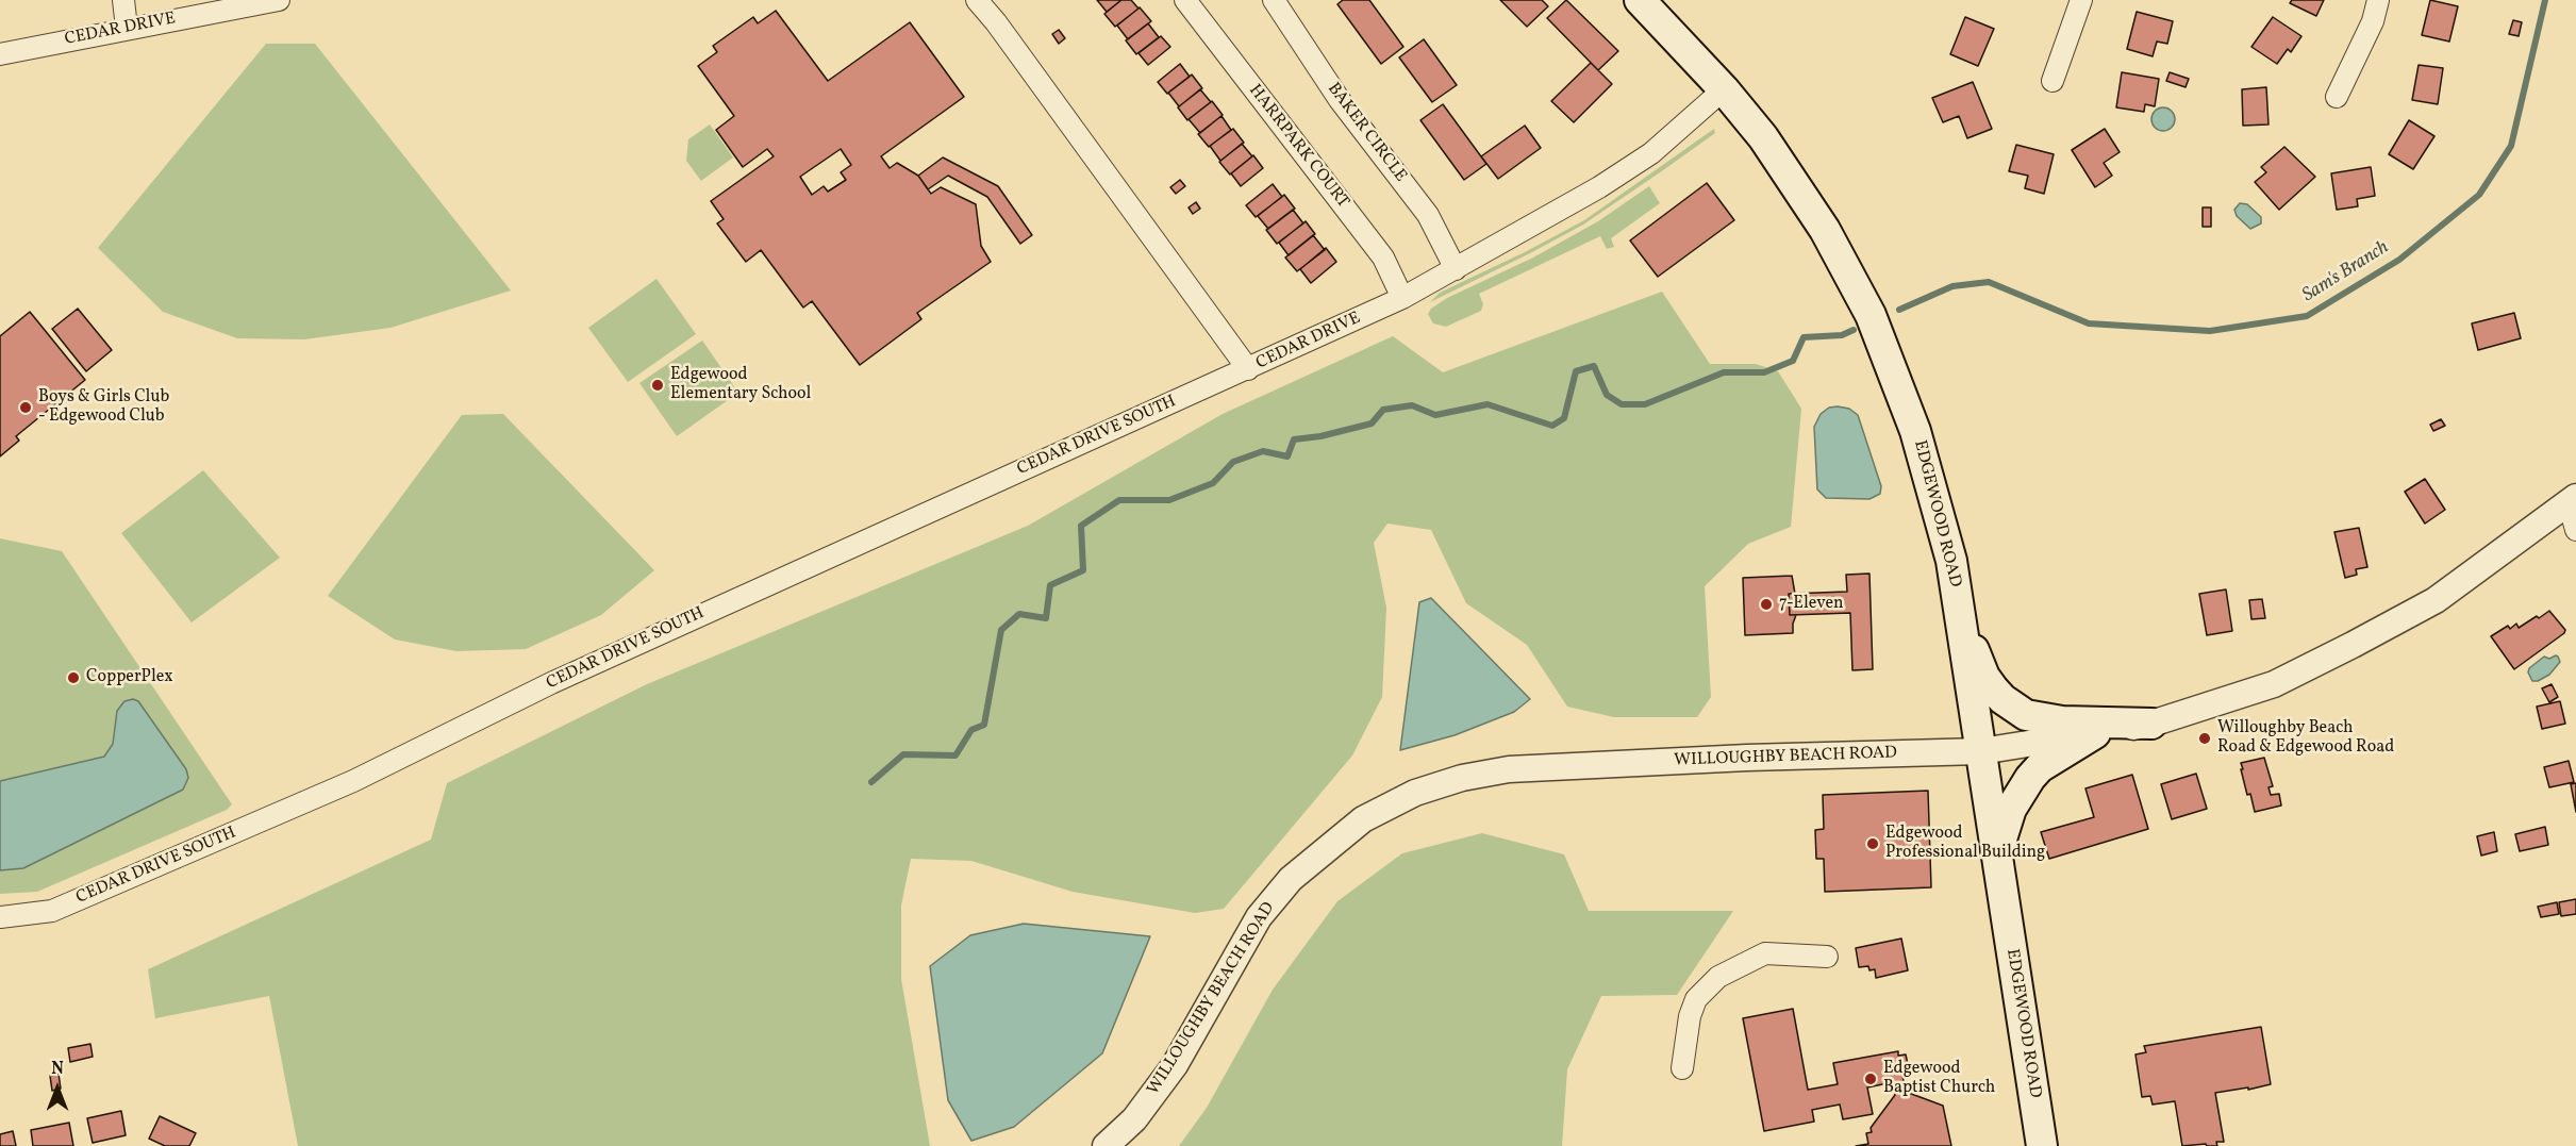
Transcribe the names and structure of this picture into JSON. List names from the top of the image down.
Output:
{
  "streets": {
    "main road": ["EDGEWOOD ROAD"],
    "street": [
      "CEDAR DRIVE",
      "BAKER CIRCLE",
      "HARRPARK COURT",
      "CEDAR DRIVE SOUTH",
      "WILLOUGHBY BEACH ROAD"
    ]
  },
  "crossings": [
    ["CEDAR DRIVE", "BAKER CIRCLE"],
    ["CEDAR DRIVE", "HARRPARK COURT"],
    ["CEDAR DRIVE", "CEDAR DRIVE SOUTH"],
    ["CEDAR DRIVE", "EDGEWOOD ROAD"],
    ["EDGEWOOD ROAD", "WILLOUGHBY BEACH ROAD"]
  ],
  "water": ["Sam's Branch"],
  "places": [
    "Edgewood Elementary School",
    "Boys & Girls Club - Edgewood Club",
    "7-Eleven",
    "CopperPlex",
    "Willoughby Beach Road & Edgewood Road",
    "Edgewood Professional Building",
    "Edgewood Baptist Church"
  ],
  "north": "top"
}
